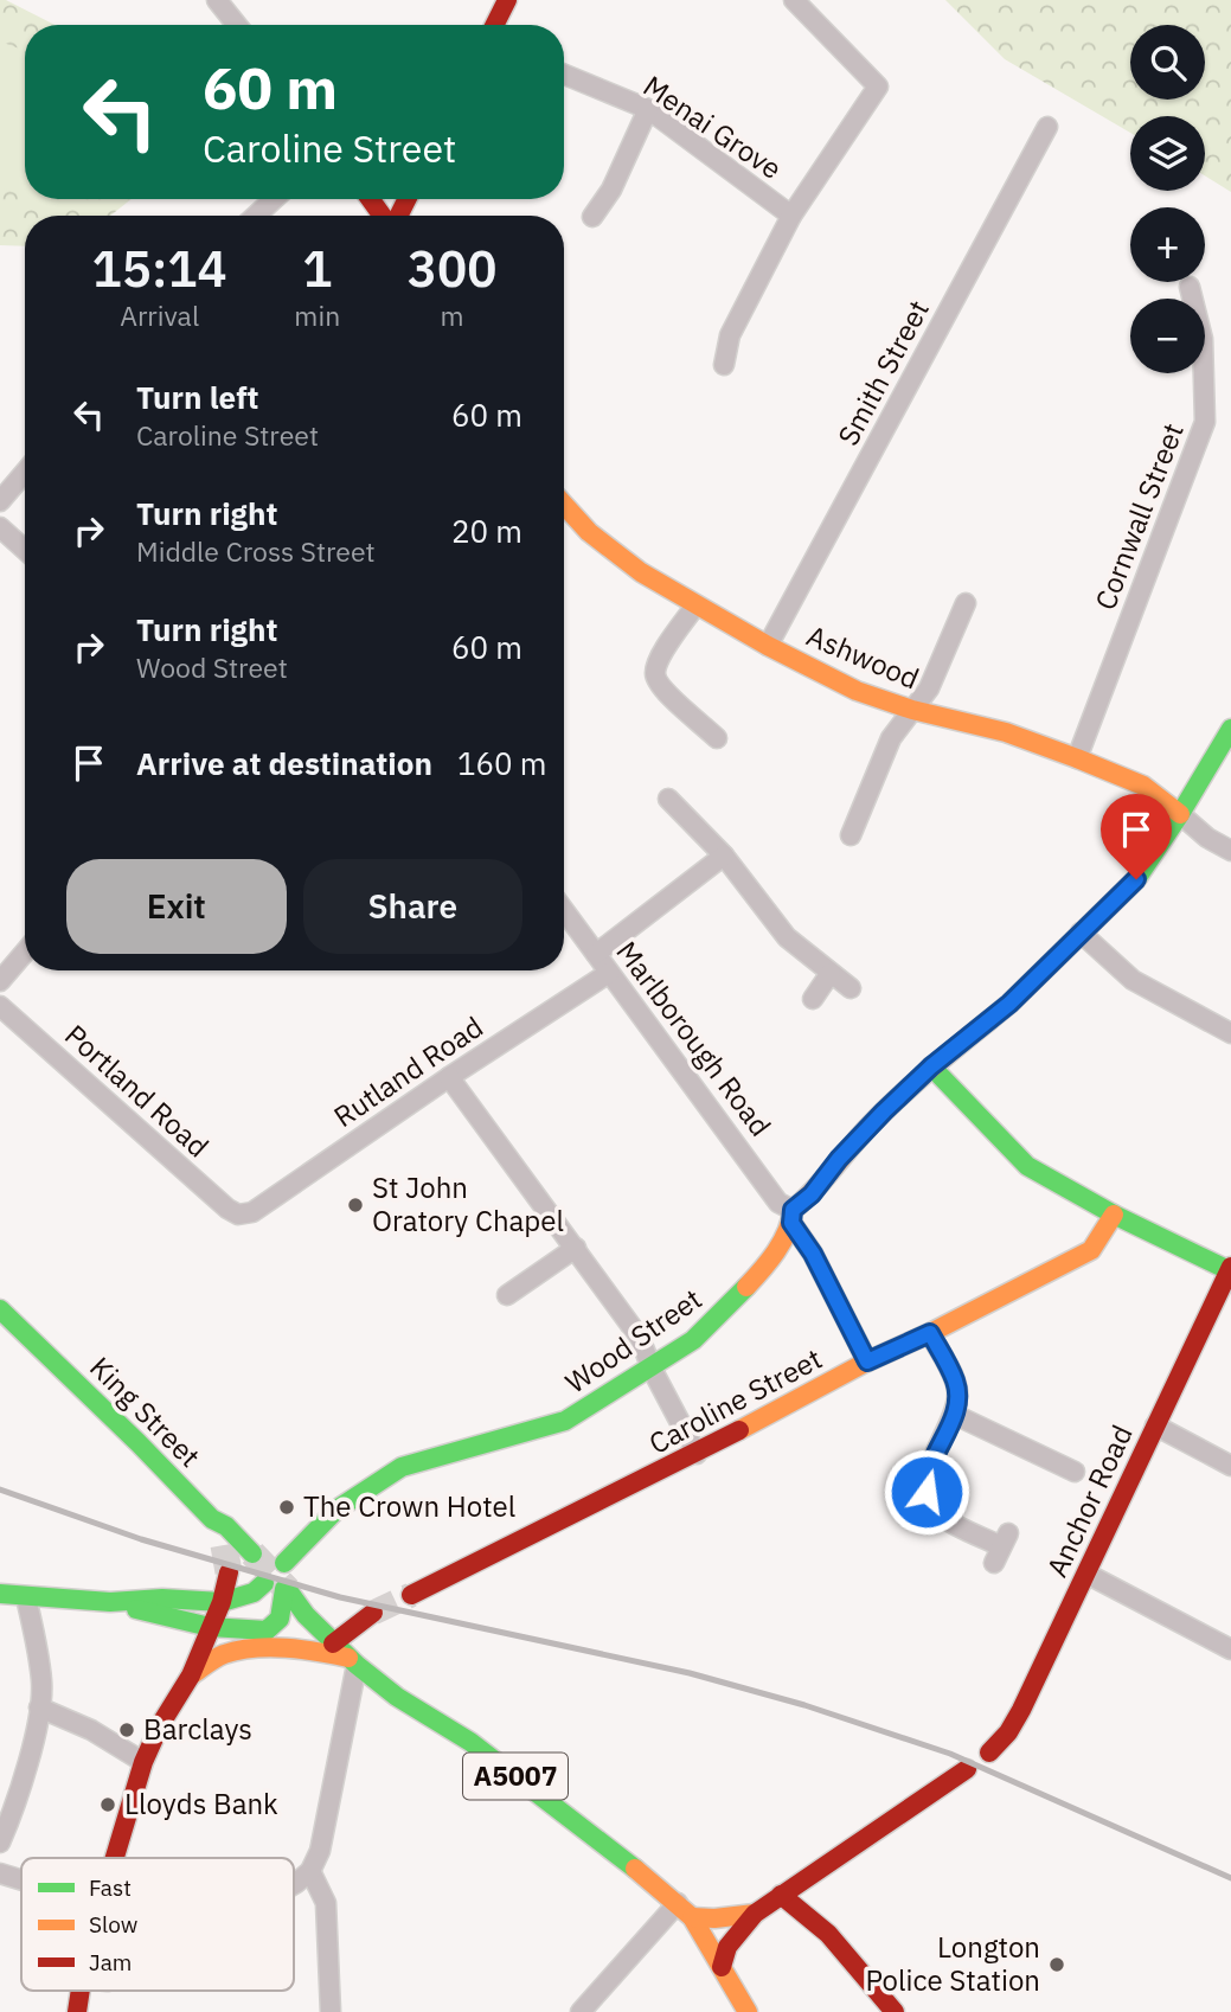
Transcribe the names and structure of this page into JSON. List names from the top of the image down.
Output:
{
  "streets": {
    "street": [
      "Menai Grove",
      "Smith Street",
      "Cornwall Street",
      "Ashwood",
      "Marlborough Road",
      "Rutland Road",
      "Portland Road",
      "Wood Street",
      "Caroline Street",
      "King Street",
      "Anchor Road",
      "A5007"
    ]
  },
  "crossings": [
    ["Smith Street", "Ashwood"],
    ["Cornwall Street", "Ashwood"],
    ["Ashwood", "Wood Street"],
    ["Marlborough Road", "Rutland Road"],
    ["Marlborough Road", "Wood Street"],
    ["Rutland Road", "Portland Road"]
  ],
  "places": [
    "St John Oratory Chapel",
    "The Crown Hotel",
    "Barclays",
    "Lloyds Bank",
    "Longton Police Station"
  ],
  "legend": ["Fast", "Slow", "Jam"],
  "page": {
    "map_buttons": ["+", "−"],
    "turn": ["60 m", "Caroline Street"],
    "eta": [
      "15:14",
      "Arrival",
      "1",
      "min",
      "300",
      "m"
    ],
    "list": [
      {
        "name": "Turn left",
        "note": "Caroline Street",
        "value": "60 m"
      },
      {
        "name": "Turn right",
        "note": "Middle Cross Street",
        "value": "20 m"
      },
      {
        "name": "Turn right",
        "note": "Wood Street",
        "value": "60 m"
      },
      {
        "name": "Arrive at destination",
        "value": "160 m"
      }
    ],
    "buttons": ["Exit", "Share"]
  }
}
